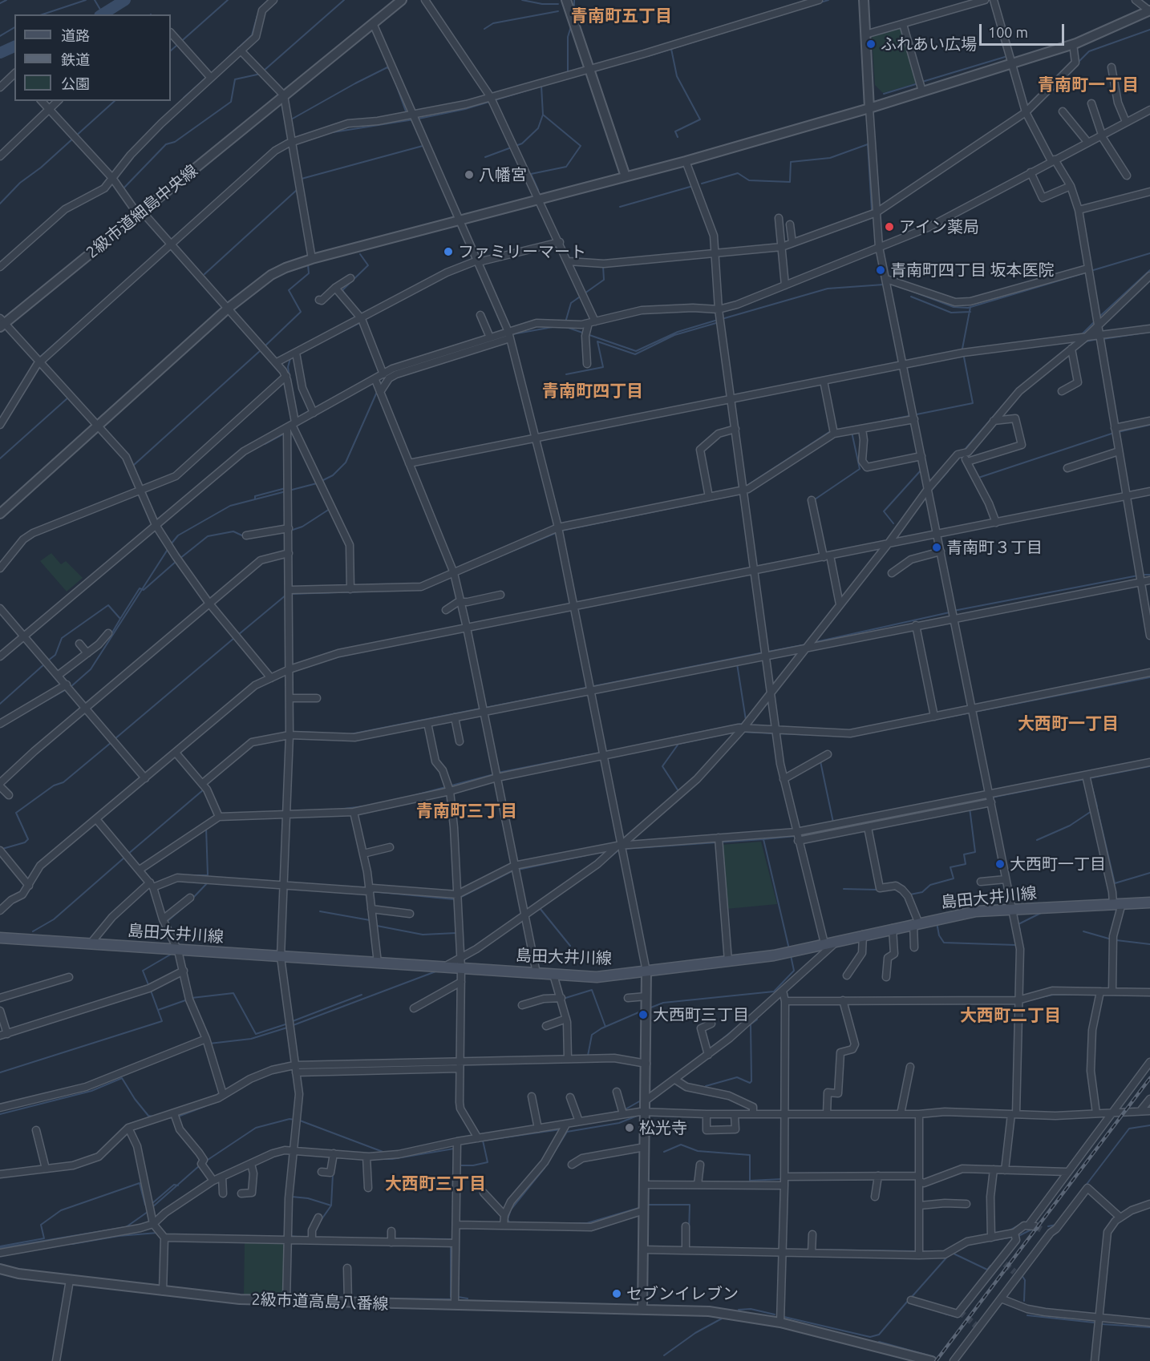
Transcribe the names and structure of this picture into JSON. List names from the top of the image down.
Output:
{
  "streets": {
    "main road": ["島田大井川線"],
    "street": ["2級市道細島中央線", "2級市道高島八番線"]
  },
  "districts": [
    "青南町五丁目",
    "青南町一丁目",
    "青南町四丁目",
    "大西町一丁目",
    "青南町三丁目",
    "大西町二丁目",
    "大西町三丁目"
  ],
  "places": [
    "ふれあい広場",
    "八幡宮",
    "アイン薬局",
    "ファミリーマート",
    "青南町四丁目 坂本医院",
    "青南町３丁目",
    "大西町一丁目",
    "大西町三丁目",
    "松光寺",
    "セブンイレブン"
  ],
  "legend": ["道路", "鉄道", "公園"],
  "scale_bar": "100 m"
}
